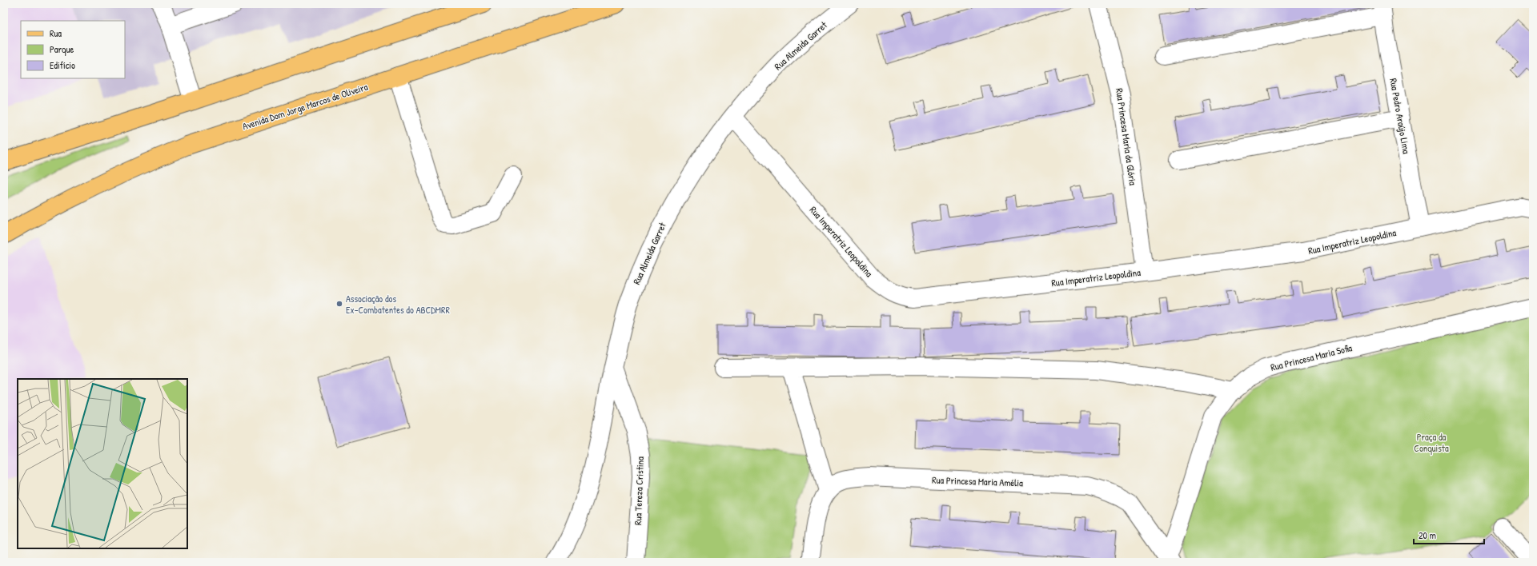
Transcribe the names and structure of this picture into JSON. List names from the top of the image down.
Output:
{
  "streets": {
    "main road": ["Avenida Dom Jorge Marcos de Oliveira"],
    "street": [
      "Rua Almeida Garret",
      "Rua Pedro Araújo Lima",
      "Rua Princesa Maria da Glória",
      "Rua Imperatriz Leopoldina",
      "Rua Princesa Maria Sofia",
      "Rua Princesa Maria Amélia",
      "Rua Tereza Cristina"
    ]
  },
  "crossings": [
    ["Rua Almeida Garret", "Rua Imperatriz Leopoldina"],
    ["Rua Almeida Garret", "Rua Tereza Cristina"],
    ["Rua Pedro Araújo Lima", "Rua Imperatriz Leopoldina"],
    ["Rua Princesa Maria da Glória", "Rua Imperatriz Leopoldina"],
    ["Rua Princesa Maria Sofia", "Rua Princesa Maria Amélia"]
  ],
  "parks": ["Praça da Conquista"],
  "places": ["Associação dos Ex-Combatentes do ABCDMRR"],
  "legend": ["Rua", "Parque", "Edifício"],
  "scale_bar": "20 m"
}
